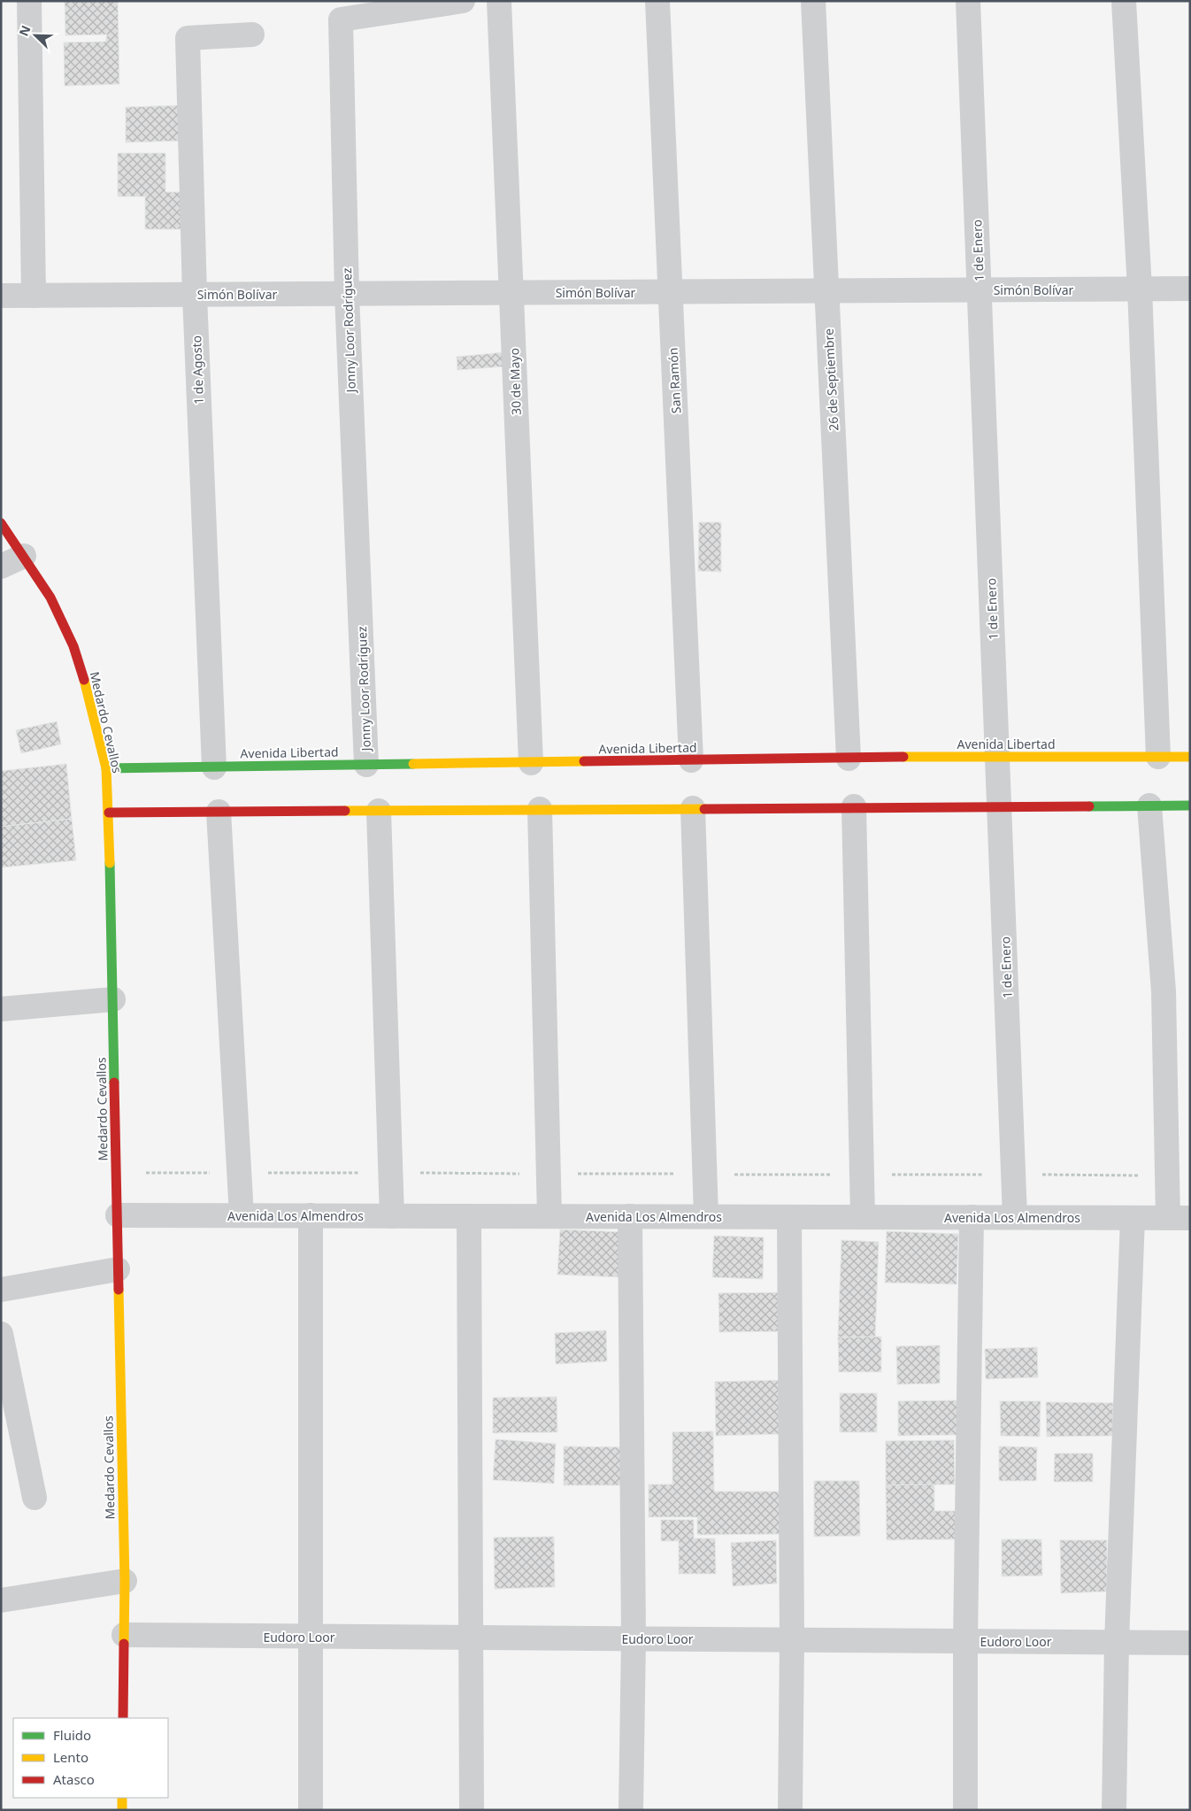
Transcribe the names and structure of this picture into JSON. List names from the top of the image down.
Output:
{
  "streets": {
    "street": [
      "1 de Enero",
      "Simón Bolívar",
      "Jonny Loor Rodríguez",
      "1 de Agosto",
      "26 de Septiembre",
      "San Ramón",
      "30 de Mayo",
      "Medardo Cevallos",
      "Avenida Libertad",
      "Avenida Los Almendros",
      "Eudoro Loor"
    ]
  },
  "crossings": [
    ["1 de Enero", "Simón Bolívar"],
    ["1 de Enero", "Avenida Libertad"],
    ["1 de Enero", "Avenida Los Almendros"],
    ["Simón Bolívar", "Jonny Loor Rodríguez"],
    ["Simón Bolívar", "1 de Agosto"],
    ["Simón Bolívar", "26 de Septiembre"],
    ["Simón Bolívar", "San Ramón"],
    ["Simón Bolívar", "30 de Mayo"],
    ["Jonny Loor Rodríguez", "Avenida Libertad"],
    ["1 de Agosto", "Avenida Libertad"],
    ["26 de Septiembre", "Avenida Libertad"],
    ["San Ramón", "Avenida Libertad"],
    ["30 de Mayo", "Avenida Libertad"],
    ["Medardo Cevallos", "Avenida Libertad"],
    ["Medardo Cevallos", "Avenida Los Almendros"],
    ["Medardo Cevallos", "Eudoro Loor"]
  ],
  "legend": ["Fluido", "Lento", "Atasco"],
  "north": "top left"
}
